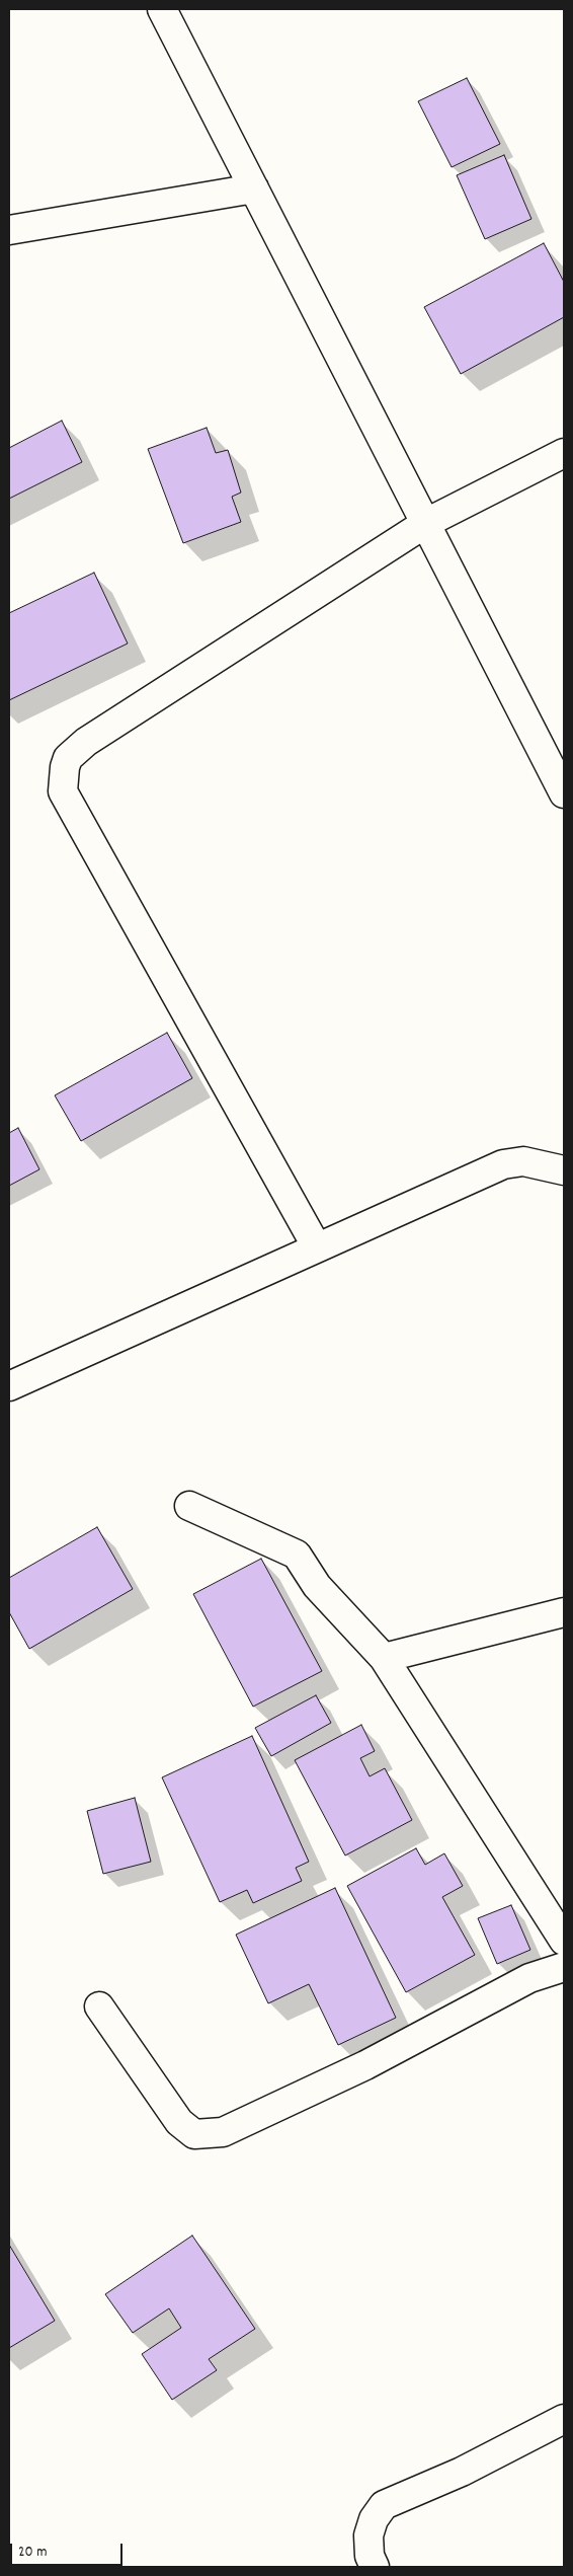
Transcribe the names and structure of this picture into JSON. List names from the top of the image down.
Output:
{
  "scale_bar": "20 m"
}
